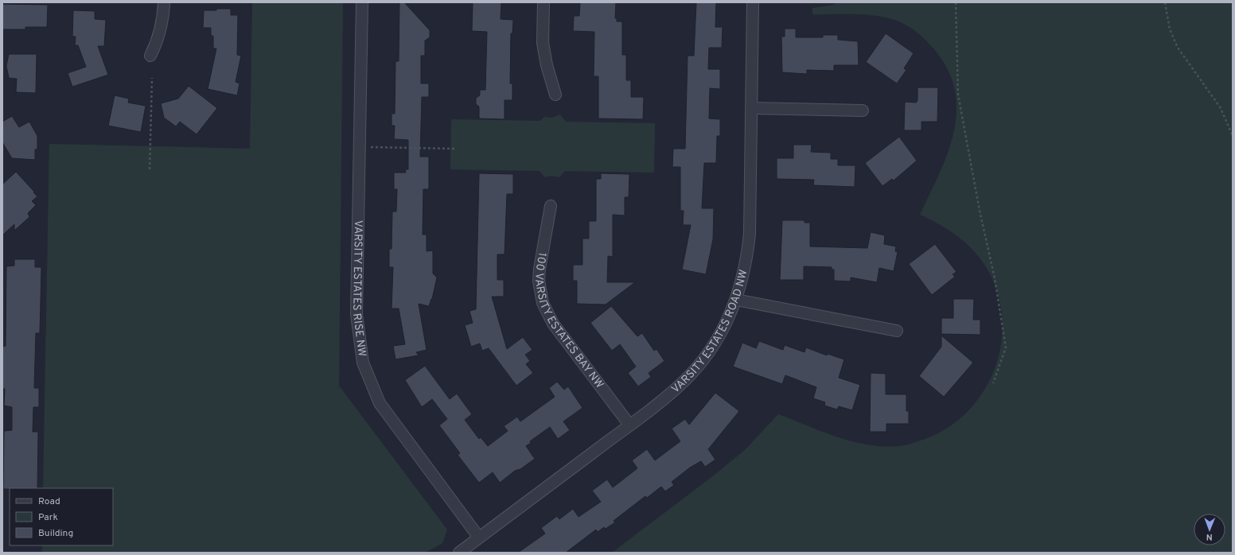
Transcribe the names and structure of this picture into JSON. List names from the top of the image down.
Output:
{
  "streets": {
    "street": ["VARSITY ESTATES RISE NW", "100 VARSITY ESTATES BAY NW", "VARSITY ESTATES ROAD NW"]
  },
  "crossings": [
    ["VARSITY ESTATES RISE NW", "VARSITY ESTATES ROAD NW"],
    ["100 VARSITY ESTATES BAY NW", "VARSITY ESTATES ROAD NW"]
  ],
  "legend": ["Road", "Park", "Building"],
  "north": "bottom"
}
